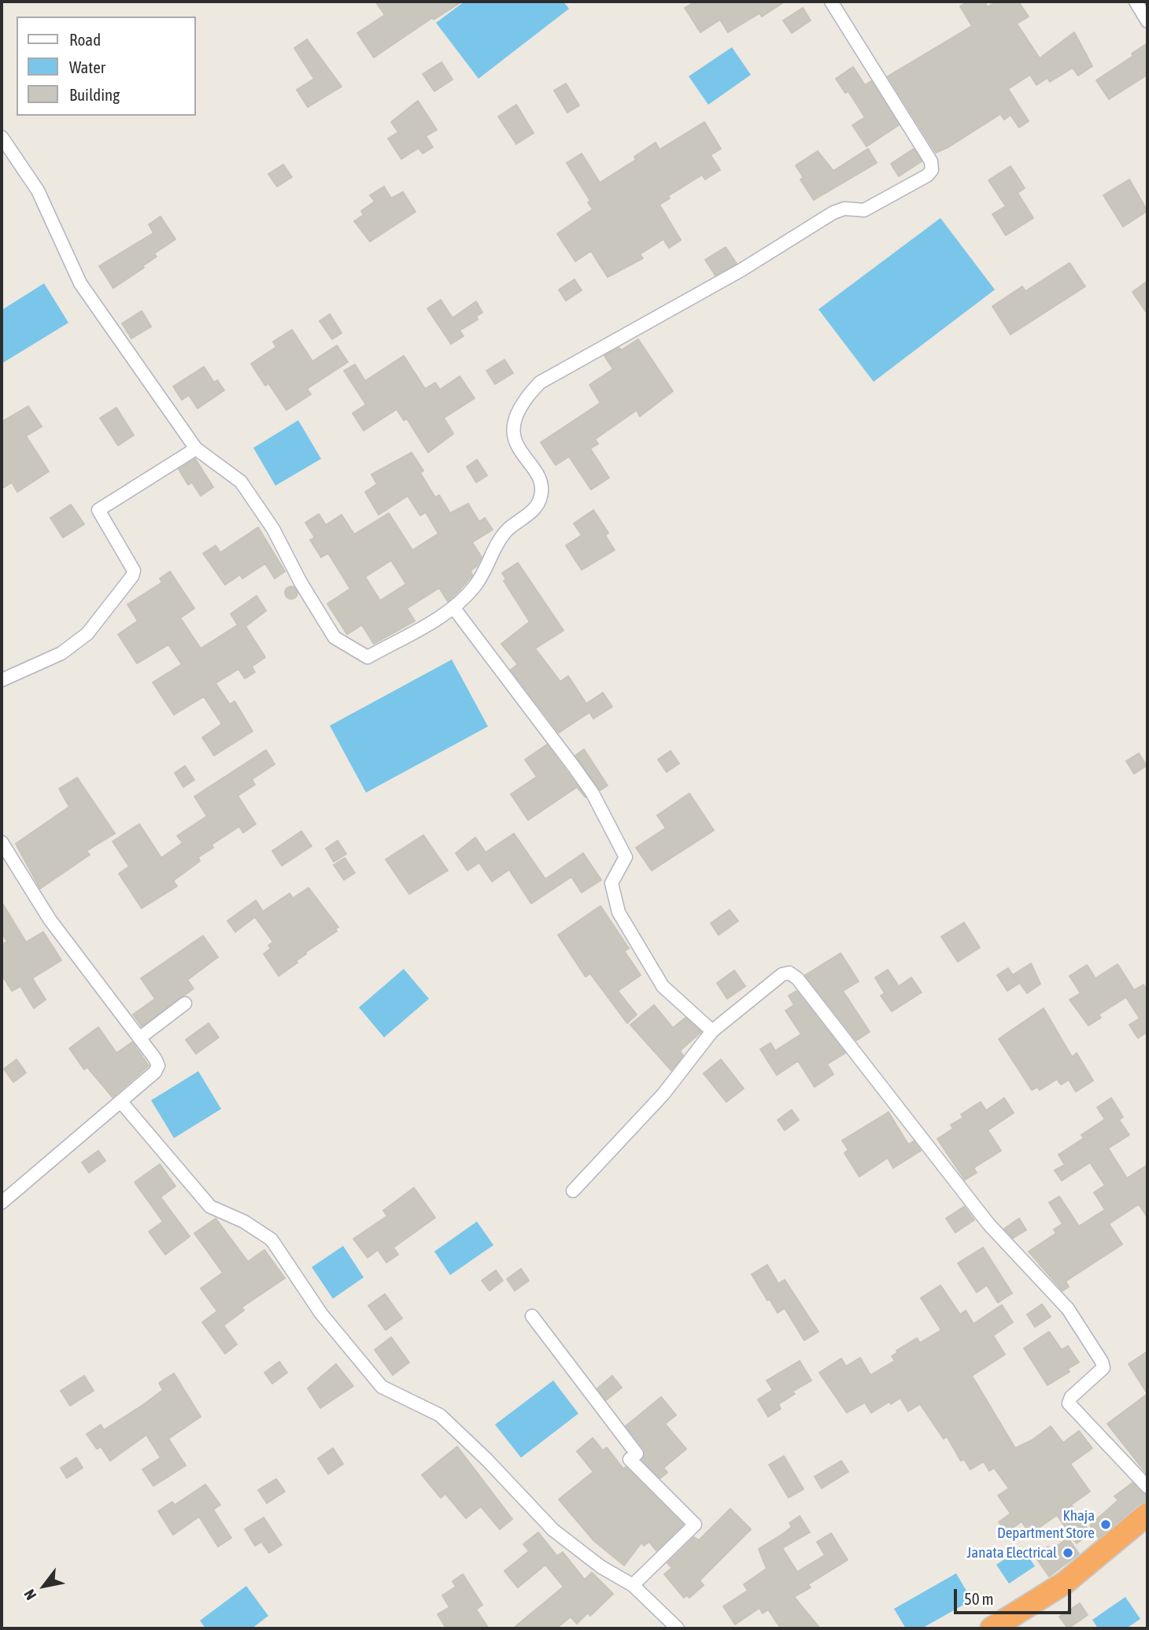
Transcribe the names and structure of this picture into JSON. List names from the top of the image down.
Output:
{
  "places": ["Khaja Department Store", "Janata Electrical"],
  "legend": ["Road", "Water", "Building"],
  "scale_bar": "50 m",
  "north": "bottom left"
}
